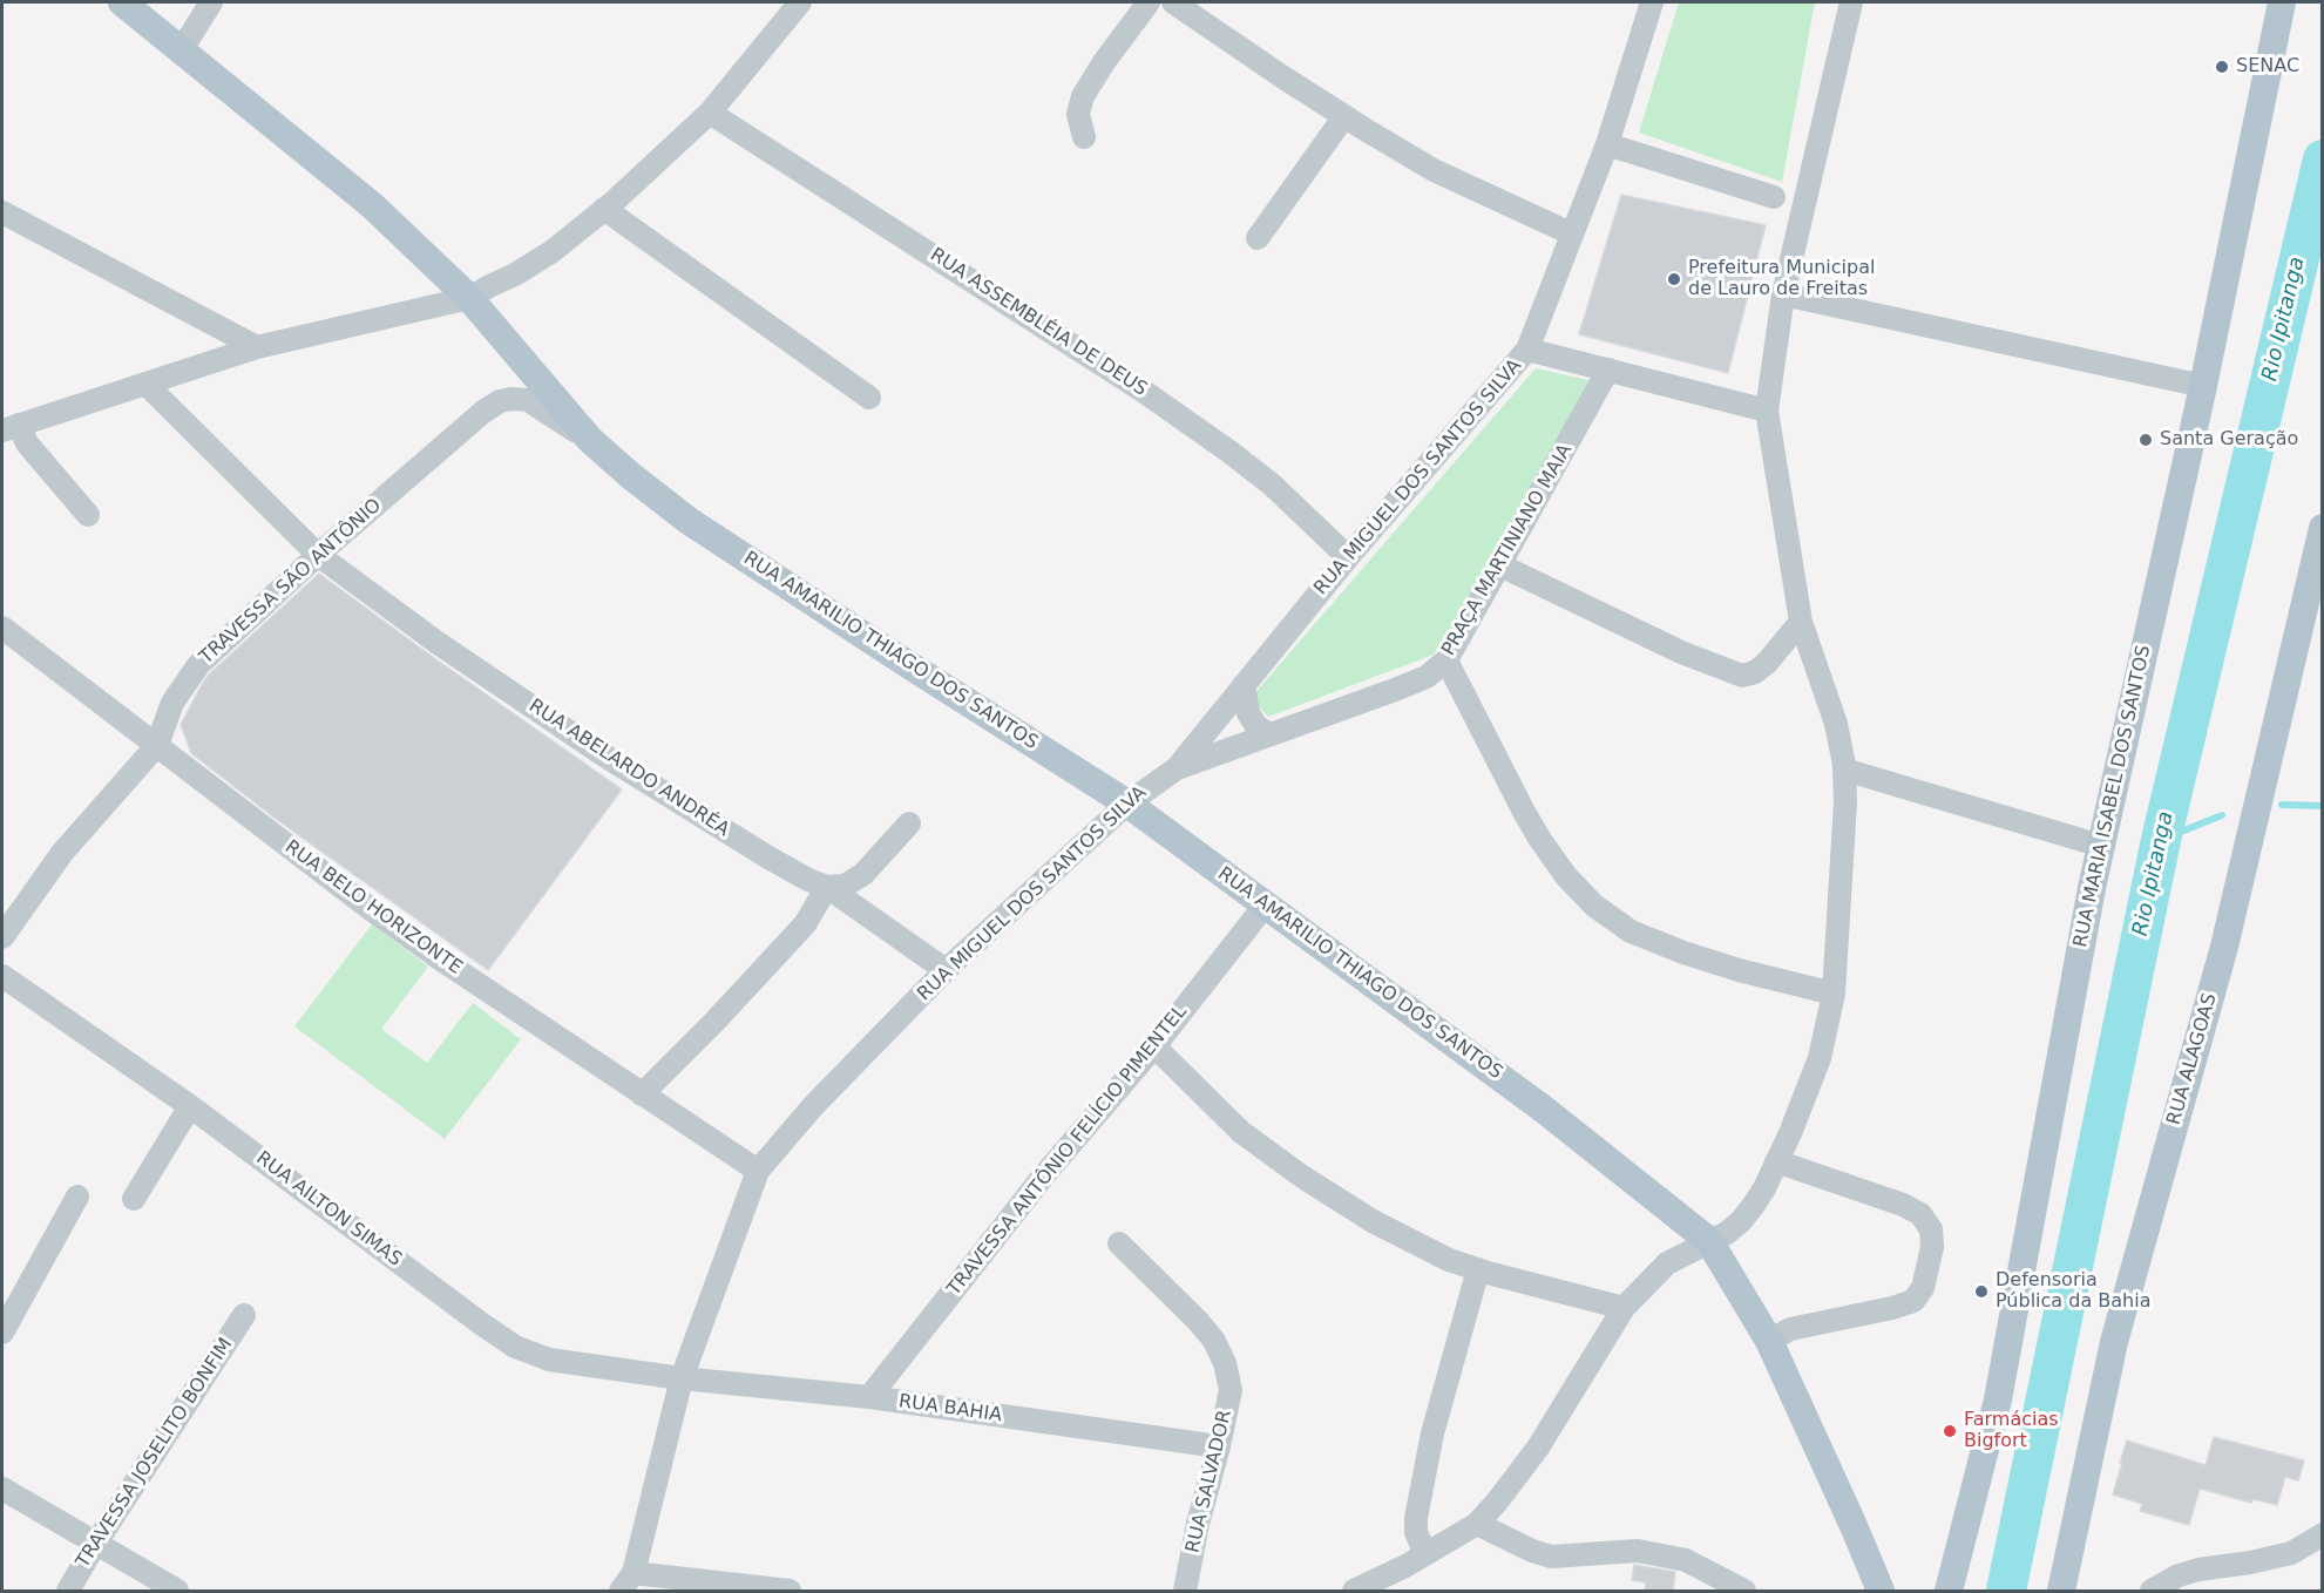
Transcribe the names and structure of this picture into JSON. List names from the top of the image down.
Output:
{
  "streets": {
    "main road": ["RUA AMARILIO THIAGO DOS SANTOS", "RUA MARIA ISABEL DOS SANTOS", "RUA ALAGOAS"],
    "street": [
      "RUA ASSEMBLÉIA DE DEUS",
      "RUA MIGUEL DOS SANTOS SILVA",
      "PRAÇA MARTINIANO MAIA",
      "TRAVESSA SÃO ANTÔNIO",
      "RUA ABELARDO ANDRÉA",
      "RUA BELO HORIZONTE",
      "TRAVESSA ANTÔNIO FELÍCIO PIMENTEL",
      "RUA AILTON SIMAS",
      "RUA BAHIA",
      "TRAVESSA JOSELITO BONFIM",
      "RUA SALVADOR"
    ]
  },
  "crossings": [
    ["RUA ASSEMBLÉIA DE DEUS", "RUA MIGUEL DOS SANTOS SILVA"],
    ["RUA MIGUEL DOS SANTOS SILVA", "PRAÇA MARTINIANO MAIA"],
    ["RUA MIGUEL DOS SANTOS SILVA", "RUA AMARILIO THIAGO DOS SANTOS"],
    ["RUA MIGUEL DOS SANTOS SILVA", "RUA ABELARDO ANDRÉA"],
    ["RUA MIGUEL DOS SANTOS SILVA", "RUA BELO HORIZONTE"],
    ["RUA MIGUEL DOS SANTOS SILVA", "RUA AILTON SIMAS"],
    ["RUA MIGUEL DOS SANTOS SILVA", "RUA BAHIA"],
    ["TRAVESSA SÃO ANTÔNIO", "RUA AMARILIO THIAGO DOS SANTOS"],
    ["TRAVESSA SÃO ANTÔNIO", "RUA ABELARDO ANDRÉA"],
    ["TRAVESSA SÃO ANTÔNIO", "RUA BELO HORIZONTE"],
    ["RUA AMARILIO THIAGO DOS SANTOS", "TRAVESSA ANTÔNIO FELÍCIO PIMENTEL"],
    ["TRAVESSA ANTÔNIO FELÍCIO PIMENTEL", "RUA BAHIA"],
    ["RUA AILTON SIMAS", "RUA BAHIA"],
    ["RUA BAHIA", "RUA SALVADOR"]
  ],
  "water": ["Rio Ipitanga"],
  "places": [
    "SENAC",
    "Prefeitura Municipal de Lauro de Freitas",
    "Santa Geração",
    "Defensoria Pública da Bahia",
    "Farmácias Bigfort"
  ]
}
